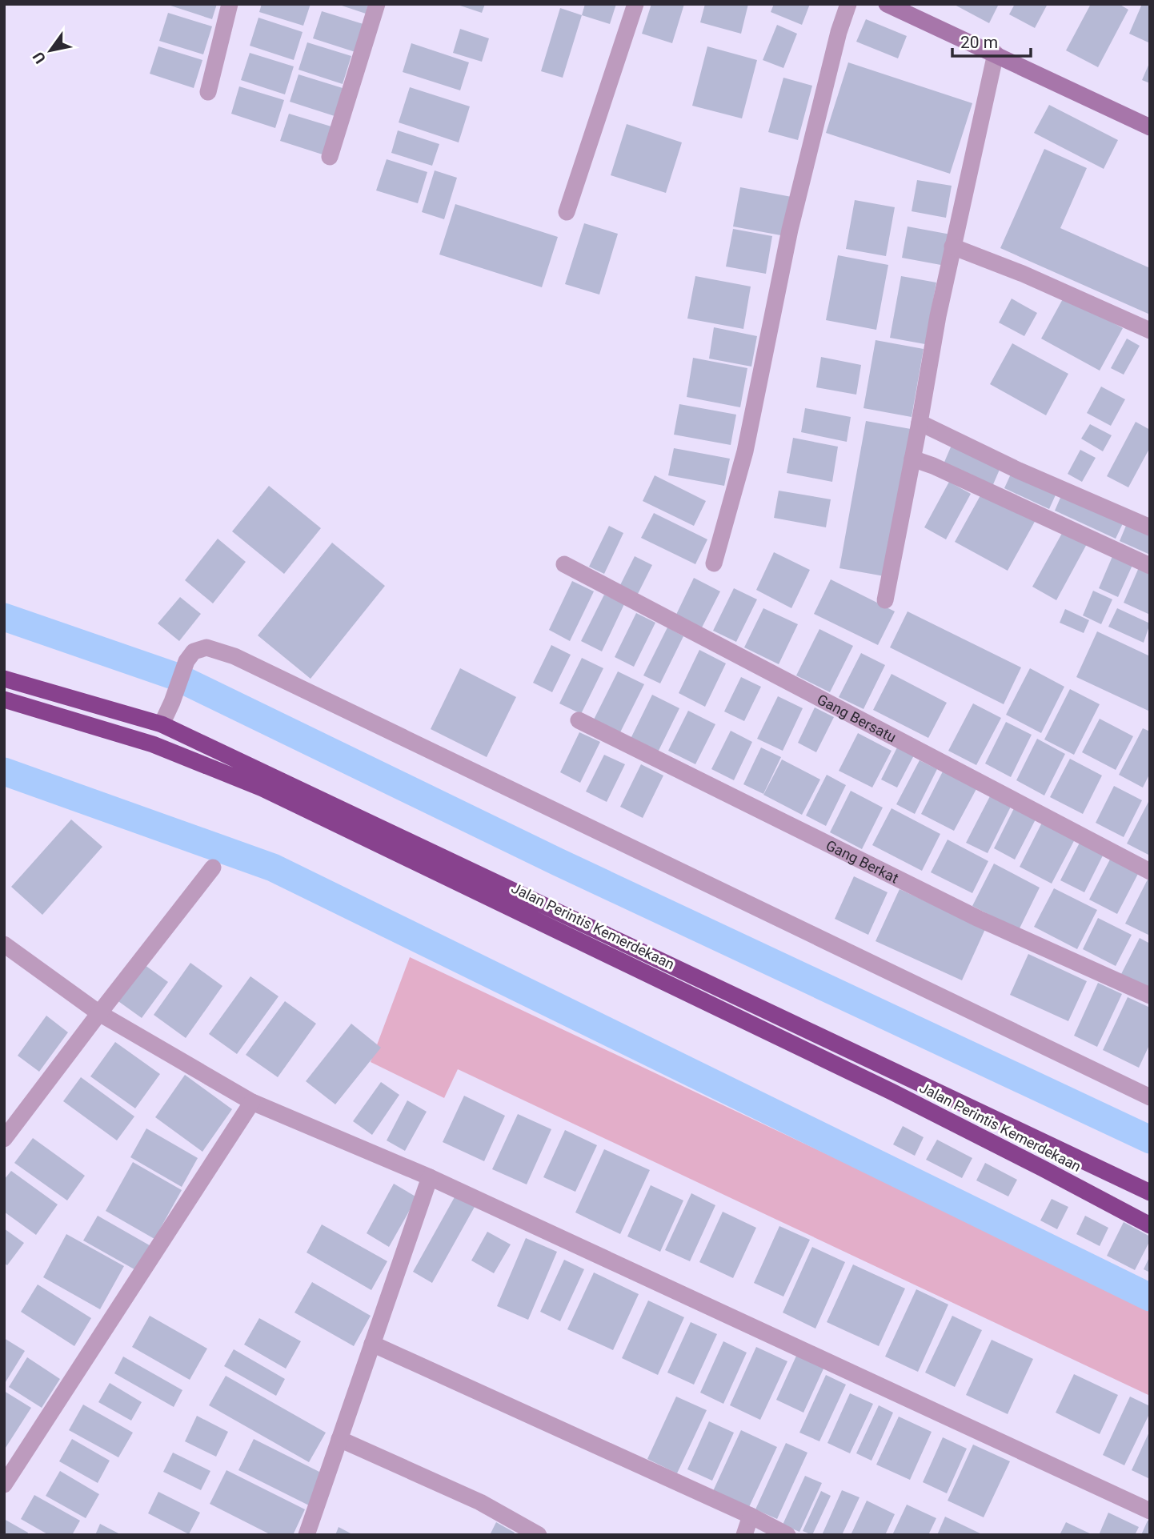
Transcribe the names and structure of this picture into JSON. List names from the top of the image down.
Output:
{
  "streets": {
    "highway": ["Jalan Perintis Kemerdekaan"],
    "street": ["Gang Bersatu", "Gang Berkat"]
  },
  "scale_bar": "20 m",
  "north": "bottom left"
}
